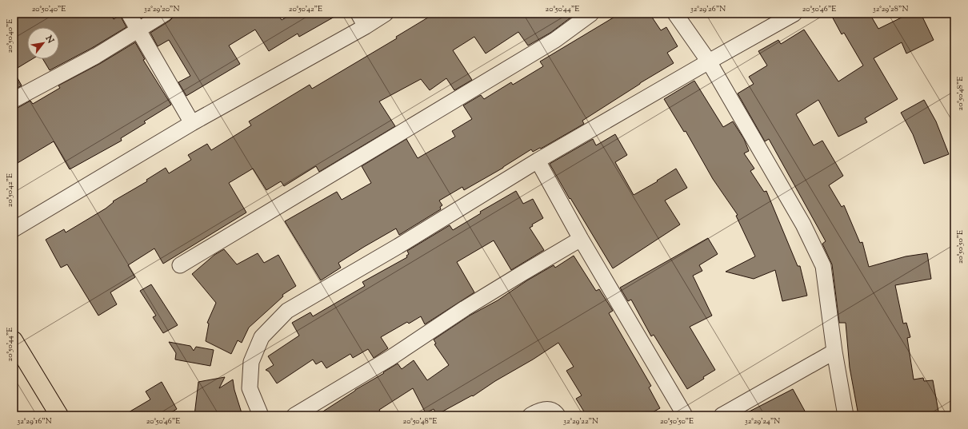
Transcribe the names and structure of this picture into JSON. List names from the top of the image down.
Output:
{
  "north": "top right",
  "coordinates": [
    "20°50'40\"E",
    "32°29'20\"N",
    "20°50'42\"E",
    "20°50'44\"E",
    "32°29'26\"N",
    "20°50'46\"E",
    "32°29'28\"N",
    "20°50'48\"E",
    "20°50'50\"E",
    "32°29'16\"N",
    "32°29'22\"N",
    "32°29'24\"N"
  ]
}
